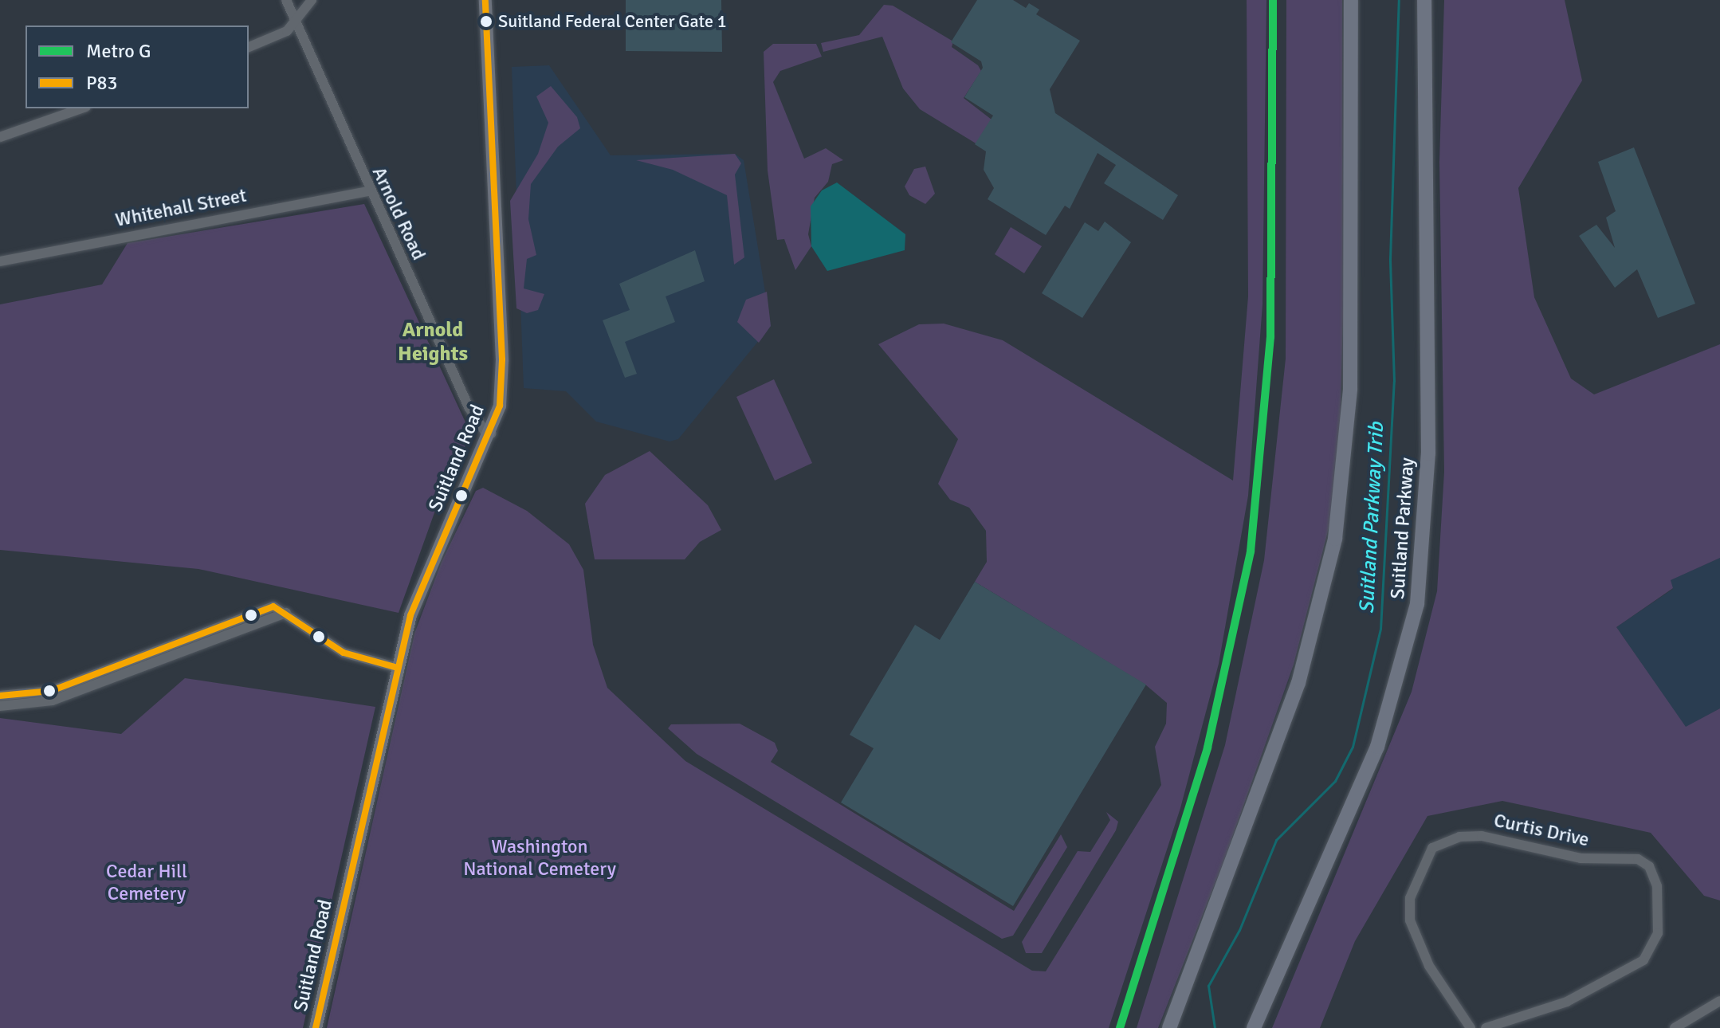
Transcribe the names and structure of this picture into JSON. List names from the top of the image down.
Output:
{
  "streets": {
    "highway": ["Suitland Parkway"],
    "main road": ["Suitland Road"],
    "street": ["Whitehall Street", "Arnold Road", "Curtis Drive"]
  },
  "crossings": [
    ["Whitehall Street", "Arnold Road"],
    ["Arnold Road", "Suitland Road"]
  ],
  "districts": ["Arnold Heights"],
  "water": ["Suitland Parkway Trib"],
  "parks": ["Washington National Cemetery", "Cedar Hill Cemetery"],
  "places": ["Suitland Federal Center Gate 1"],
  "lines": ["metro line G", "transit line P83"],
  "legend": ["Metro G", "P83"]
}
